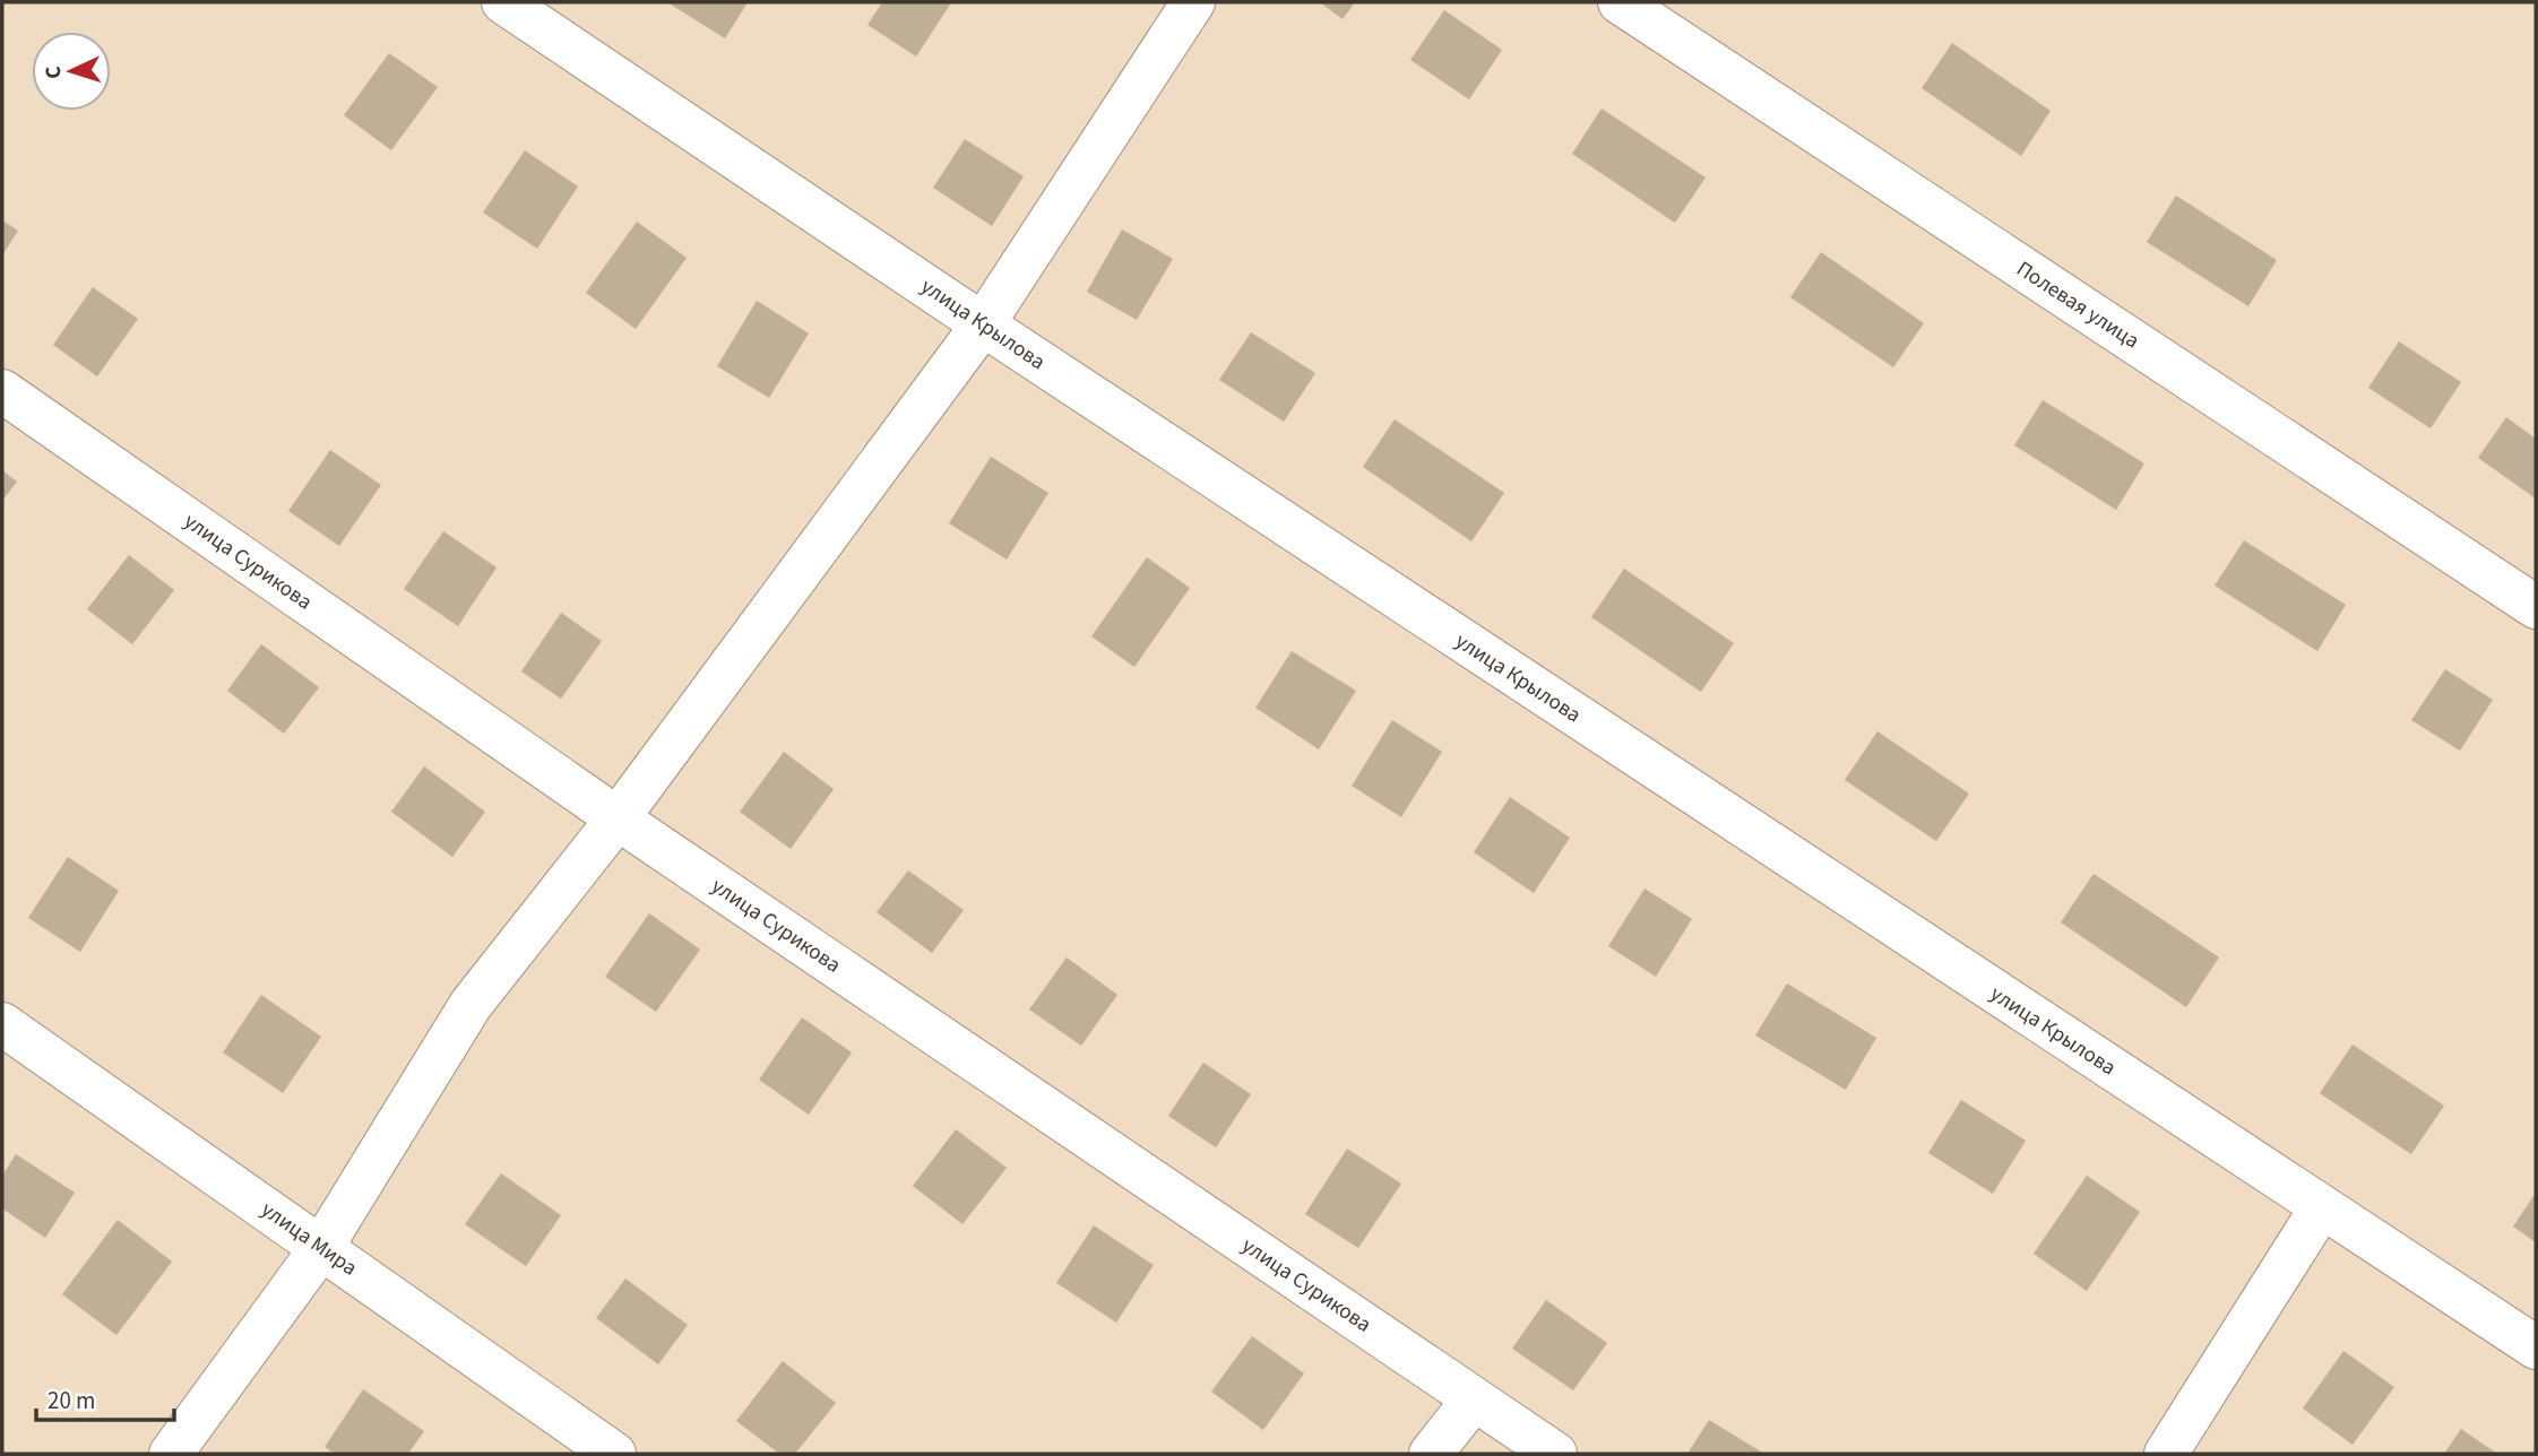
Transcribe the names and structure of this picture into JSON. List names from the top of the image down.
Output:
{
  "streets": {
    "street": [
      "Полевая улица",
      "улица Крылова",
      "улица Сурикова",
      "улица Мира"
    ]
  },
  "scale_bar": "20 m",
  "north": "left"
}
